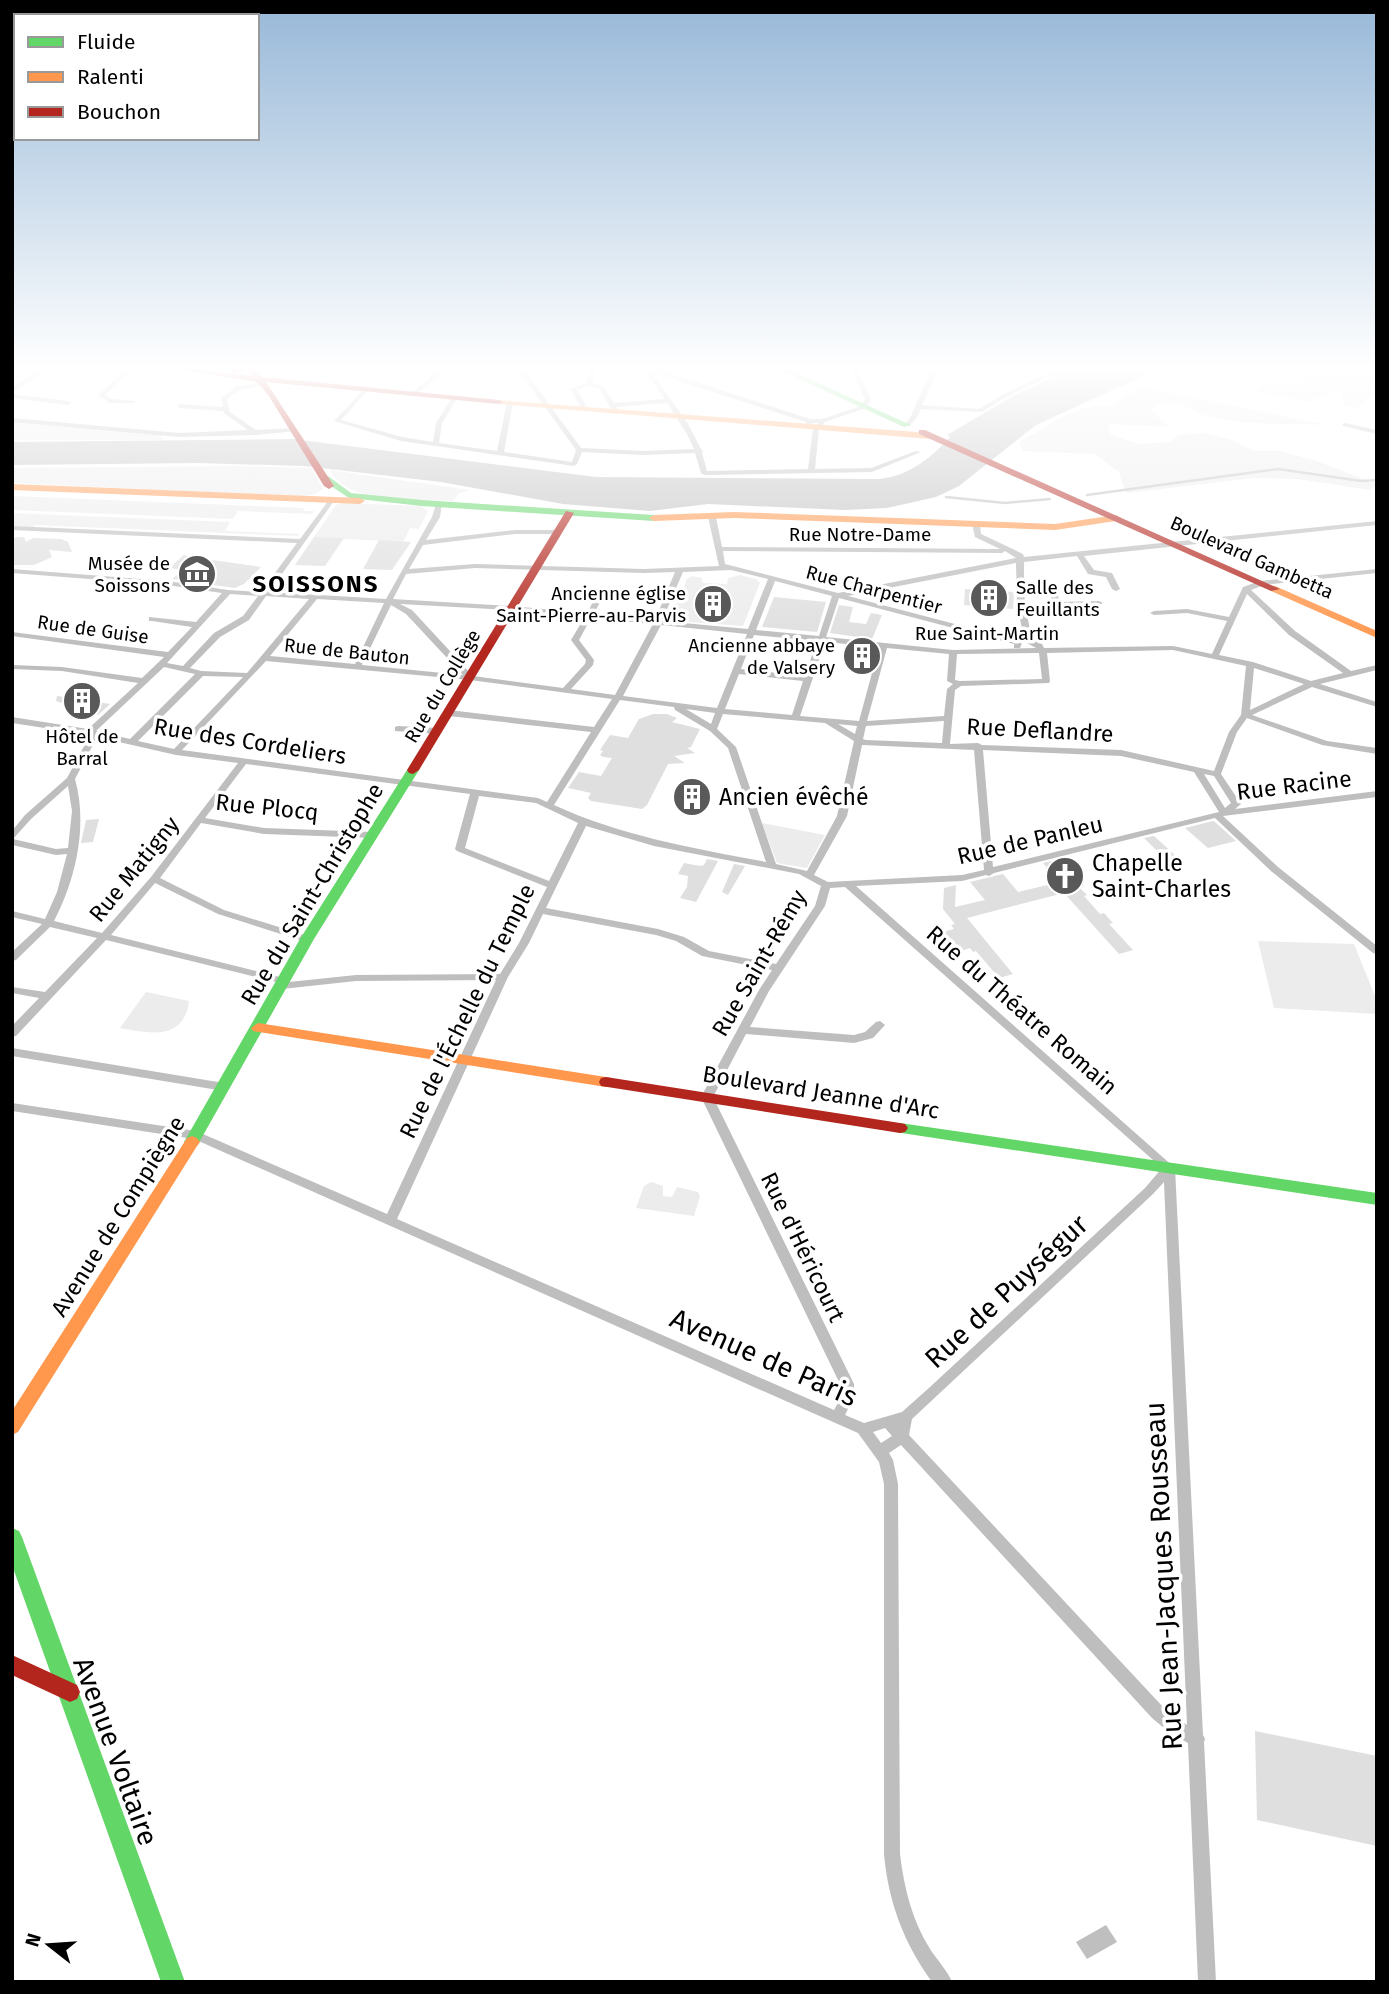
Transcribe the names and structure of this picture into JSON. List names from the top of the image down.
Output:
{
  "streets": {
    "main road": [
      "Boulevard Gambetta",
      "Rue du Collège",
      "Rue du Saint-Christophe",
      "Boulevard Jeanne d'Arc",
      "Avenue de Compiègne",
      "Avenue Voltaire"
    ],
    "street": [
      "Rue Notre-Dame",
      "Rue Charpentier",
      "Rue de Guise",
      "Rue Saint-Martin",
      "Rue de Bauton",
      "Rue Deflandre",
      "Rue des Cordeliers",
      "Rue Racine",
      "Rue Plocq",
      "Rue de Panleu",
      "Rue Matigny",
      "Rue Saint-Rémy",
      "Rue du Théatre Romain",
      "Rue de l'Échelle du Temple",
      "Rue d'Héricourt",
      "Rue de Puységur",
      "Avenue de Paris",
      "Rue Jean-Jacques Rousseau"
    ]
  },
  "crossings": [
    ["Rue Charpentier", "Rue Saint-Martin"],
    ["Rue Charpentier", "Rue du Collège"],
    ["Rue Saint-Martin", "Rue du Collège"],
    ["Rue de Bauton", "Rue du Collège"],
    ["Rue du Collège", "Rue des Cordeliers"],
    ["Rue du Collège", "Rue du Saint-Christophe"],
    ["Rue des Cordeliers", "Rue Matigny"],
    ["Rue des Cordeliers", "Rue du Saint-Christophe"],
    ["Rue des Cordeliers", "Rue de l'Échelle du Temple"],
    ["Rue Racine", "Rue de Panleu"],
    ["Rue Plocq", "Rue Matigny"],
    ["Rue Plocq", "Rue du Saint-Christophe"],
    ["Rue de Panleu", "Rue Saint-Rémy"],
    ["Rue de Panleu", "Rue du Théatre Romain"],
    ["Rue du Saint-Christophe", "Boulevard Jeanne d'Arc"],
    ["Rue du Saint-Christophe", "Avenue de Compiègne"],
    ["Rue Saint-Rémy", "Boulevard Jeanne d'Arc"],
    ["Rue Saint-Rémy", "Rue d'Héricourt"],
    ["Rue du Théatre Romain", "Boulevard Jeanne d'Arc"],
    ["Rue du Théatre Romain", "Rue de Puységur"],
    ["Rue du Théatre Romain", "Rue Jean-Jacques Rousseau"],
    ["Rue de l'Échelle du Temple", "Boulevard Jeanne d'Arc"],
    ["Rue de l'Échelle du Temple", "Avenue de Paris"],
    ["Boulevard Jeanne d'Arc", "Avenue de Compiègne"],
    ["Boulevard Jeanne d'Arc", "Rue d'Héricourt"],
    ["Boulevard Jeanne d'Arc", "Rue de Puységur"],
    ["Boulevard Jeanne d'Arc", "Rue Jean-Jacques Rousseau"],
    ["Avenue de Compiègne", "Avenue de Paris"],
    ["Rue d'Héricourt", "Avenue de Paris"],
    ["Rue de Puységur", "Avenue de Paris"],
    ["Rue de Puységur", "Rue Jean-Jacques Rousseau"]
  ],
  "districts": ["SOISSONS"],
  "places": {
    "museum": ["Musée de Soissons"],
    "building": [
      "Salle des Feuillants",
      "Ancienne église Saint-Pierre-au-Parvis",
      "Ancienne abbaye de Valsery",
      "Hôtel de Barral",
      "Ancien évêché"
    ],
    "church": ["Chapelle Saint-Charles"]
  },
  "legend": ["Fluide", "Ralenti", "Bouchon"],
  "north": "left"
}
